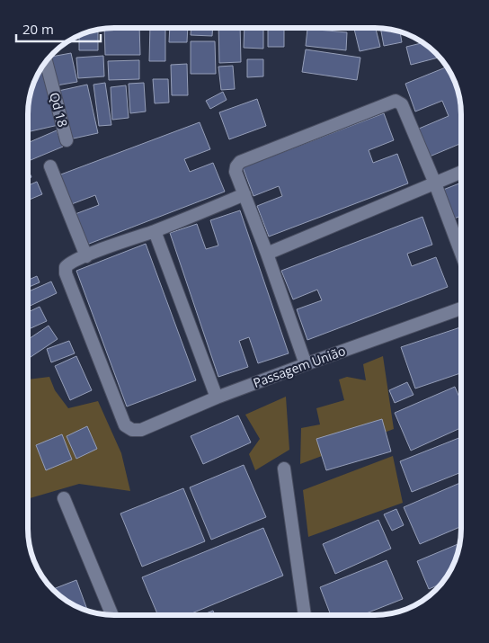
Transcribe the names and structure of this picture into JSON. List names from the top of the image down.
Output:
{
  "streets": {
    "street": ["Qd 18", "Passagem União"]
  },
  "scale_bar": "20 m"
}
